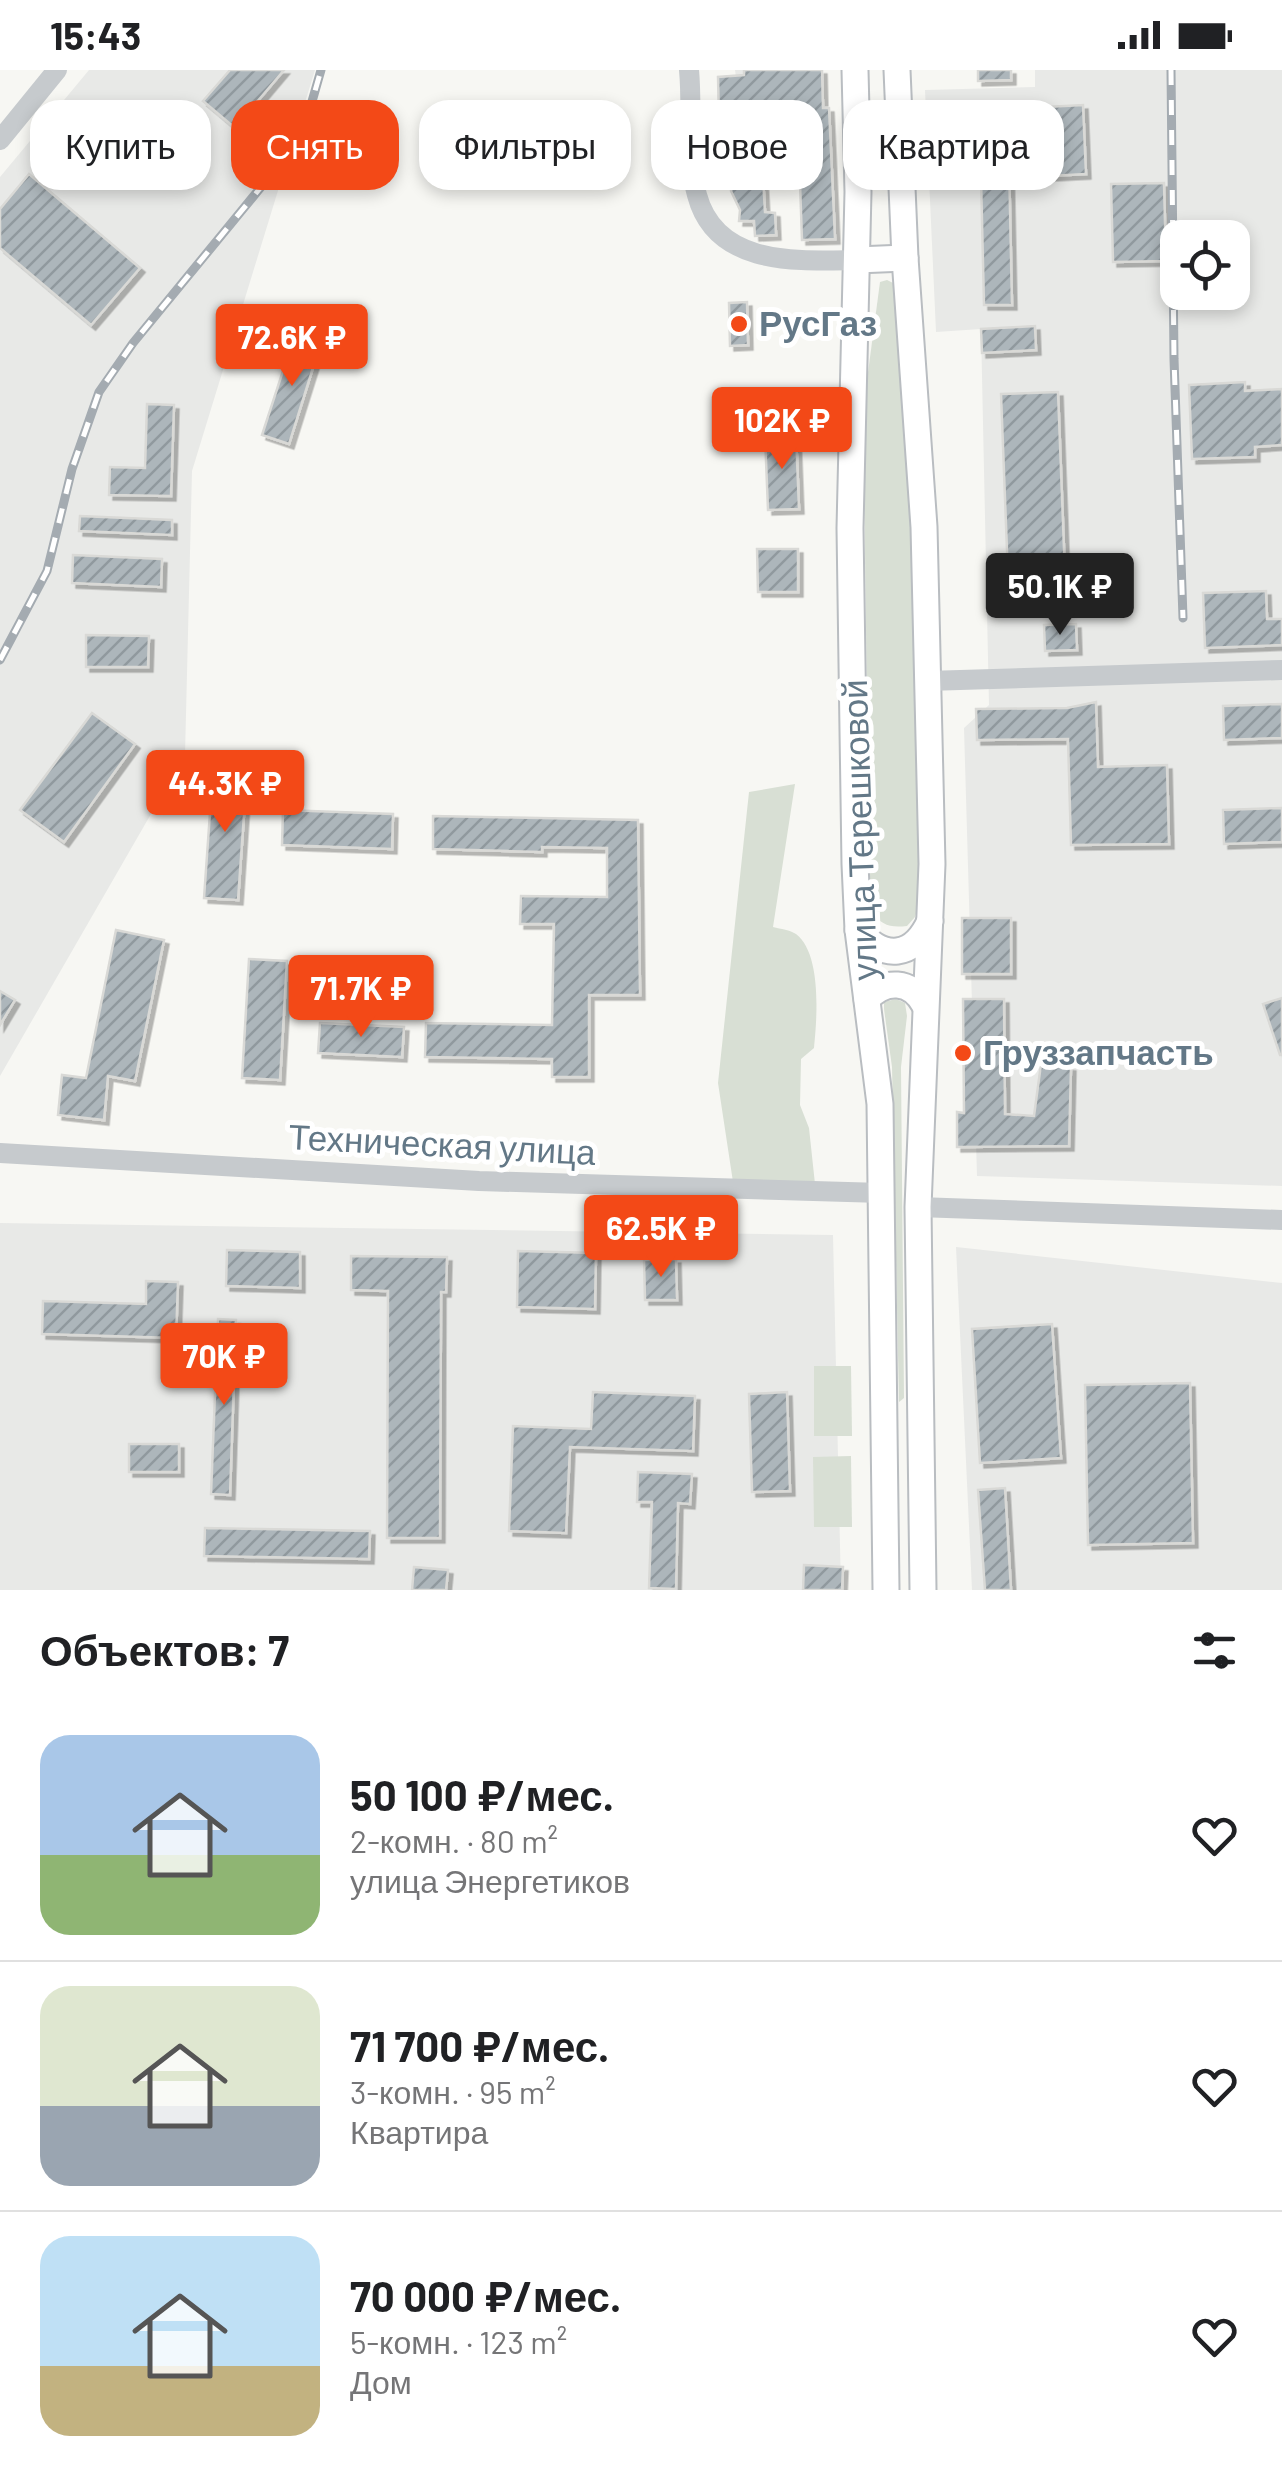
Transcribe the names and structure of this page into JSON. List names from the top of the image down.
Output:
{
  "streets": {
    "main road": ["улица Терешковой"],
    "street": ["Техническая улица"]
  },
  "crossings": [
    ["улица Терешковой", "Техническая улица"]
  ],
  "places": ["РусГаз", "Груззапчасть"],
  "page": {
    "status": "15:43",
    "chip": [
      "Купить",
      "Снять",
      "Фильтры",
      "Новое",
      "Квартира"
    ],
    "price": [
      "72.6K ₽",
      "102K ₽",
      "50.1K ₽",
      "44.3K ₽",
      "71.7K ₽",
      "62.5K ₽",
      "70K ₽"
    ],
    "heading": "Объектов: 7",
    "list": [
      {
        "name": "50 100 ₽/мес.",
        "note": "2-комн. · 80 m² · улица Энергетиков"
      },
      {
        "name": "71 700 ₽/мес.",
        "note": "3-комн. · 95 m² · Квартира"
      },
      {
        "name": "70 000 ₽/мес.",
        "note": "5-комн. · 123 m² · Дом"
      }
    ]
  }
}
